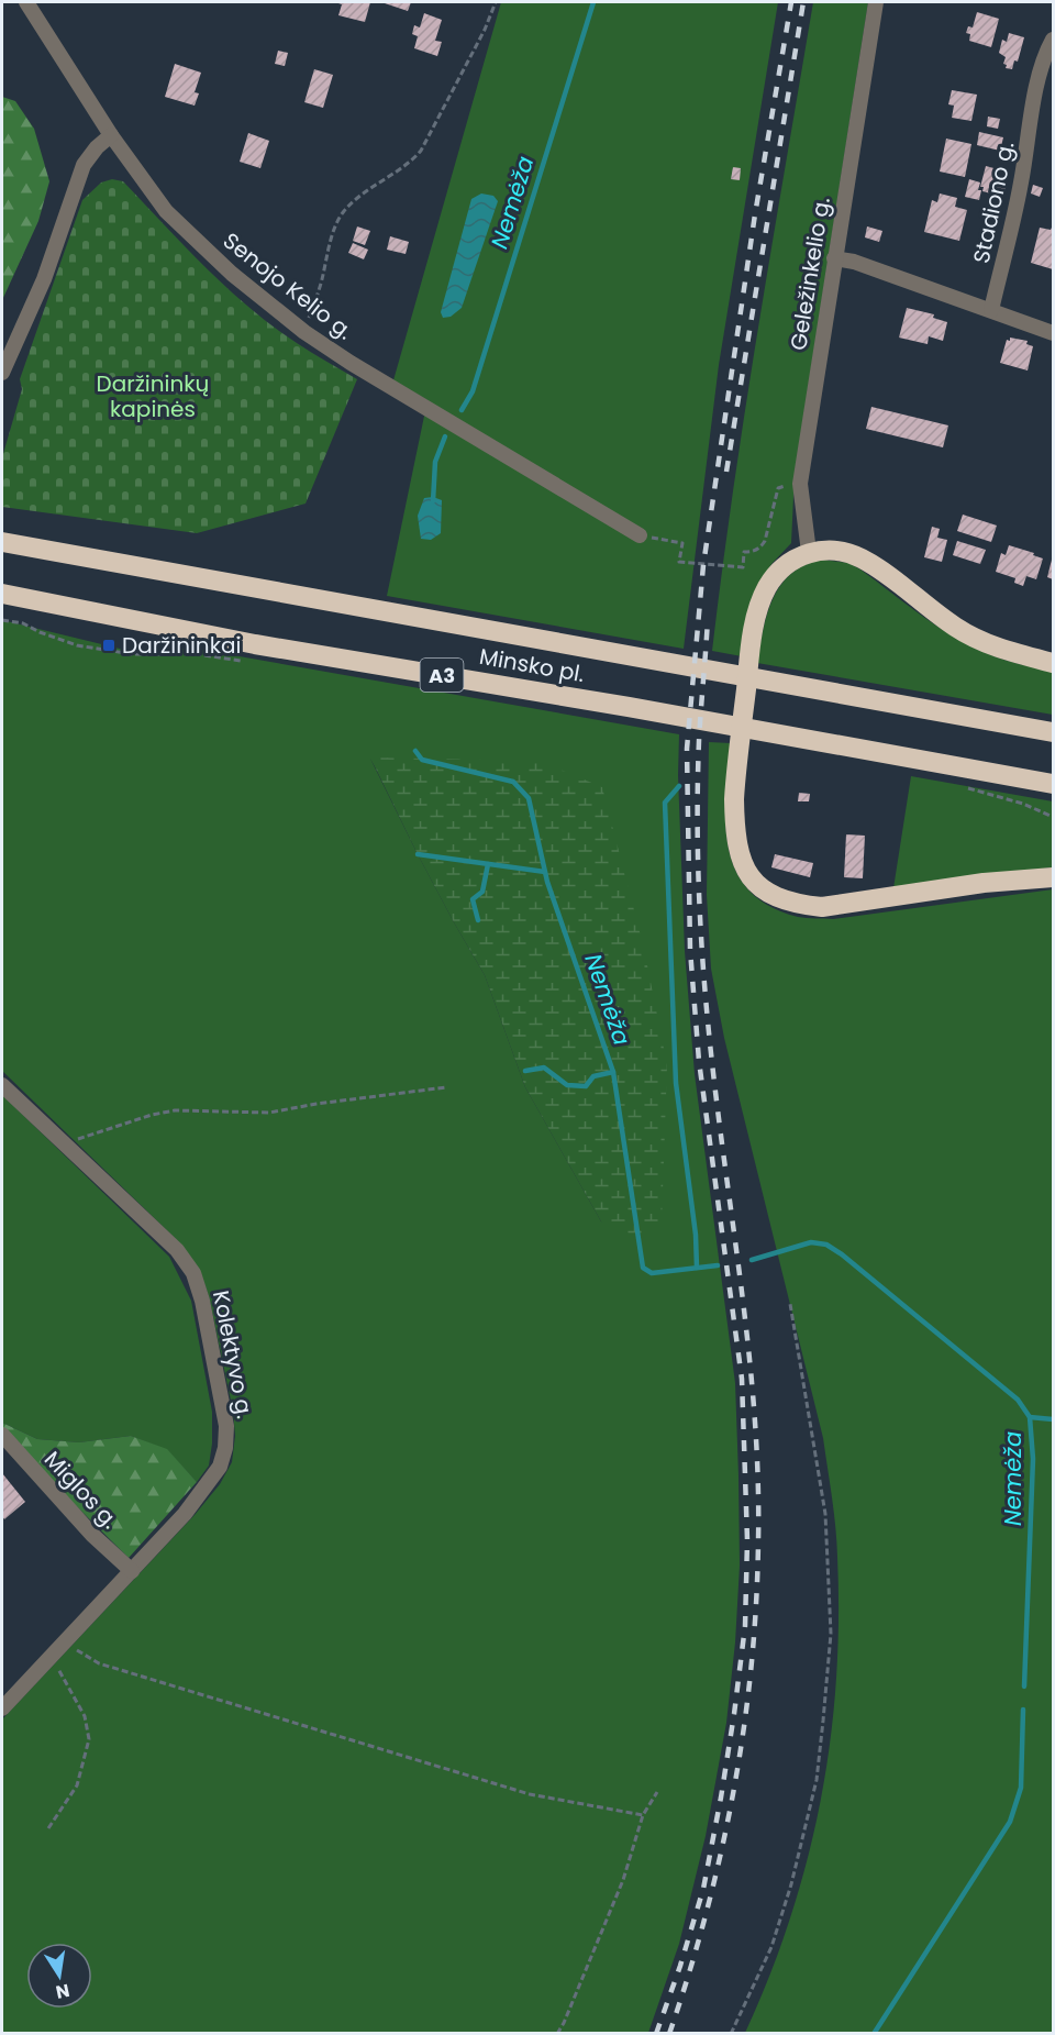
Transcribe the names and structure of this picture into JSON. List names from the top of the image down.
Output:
{
  "streets": {
    "highway": ["Minsko pl.", "A3"],
    "street": [
      "Stadiono g.",
      "Geležinkelio g.",
      "Senojo Kelio g.",
      "Kolektyvo g.",
      "Miglos g."
    ]
  },
  "crossings": [
    ["Kolektyvo g.", "Miglos g."]
  ],
  "water": ["Nemėža"],
  "parks": ["Daržininkų kapinės"],
  "places": {
    "transit": ["Daržininkai"]
  },
  "north": "bottom"
}
